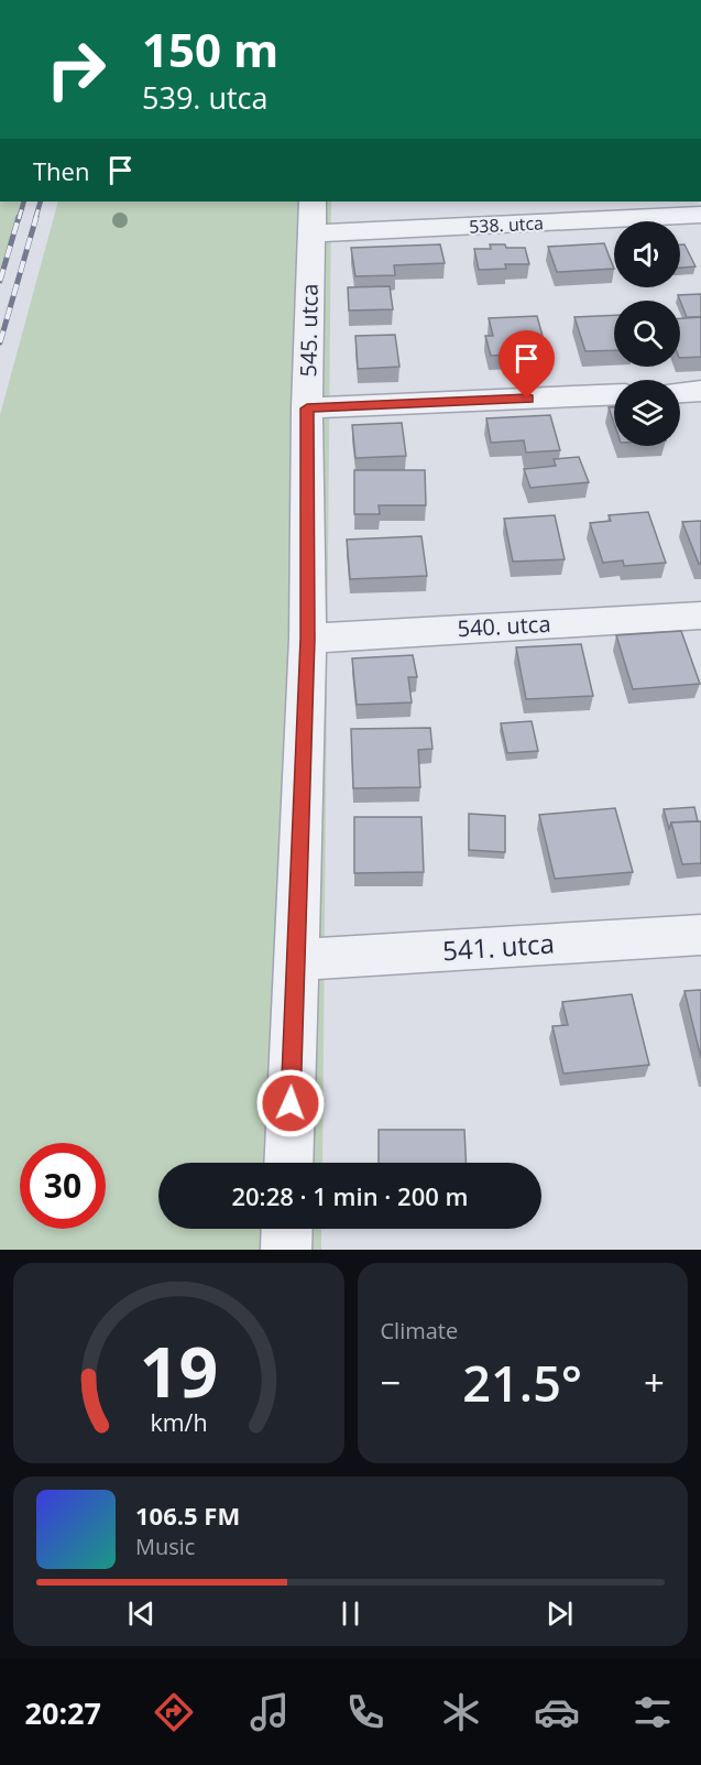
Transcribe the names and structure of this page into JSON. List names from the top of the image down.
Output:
{
  "streets": {
    "street": [
      "538. utca",
      "545. utca",
      "540. utca",
      "541. utca"
    ]
  },
  "crossings": [
    ["538. utca", "545. utca"],
    ["545. utca", "540. utca"],
    ["545. utca", "541. utca"]
  ],
  "page": {
    "turn": ["150 m", "539. utca"],
    "then": "Then",
    "limit": "30",
    "trip": "20:28 · 1 min · 200 m",
    "tile": "Climate",
    "heat": ["−", "21.5°", "+"],
    "song": ["106.5 FM", "Music"],
    "tabs": "20:27",
    "gauge": ["19", "km/h"]
  }
}
